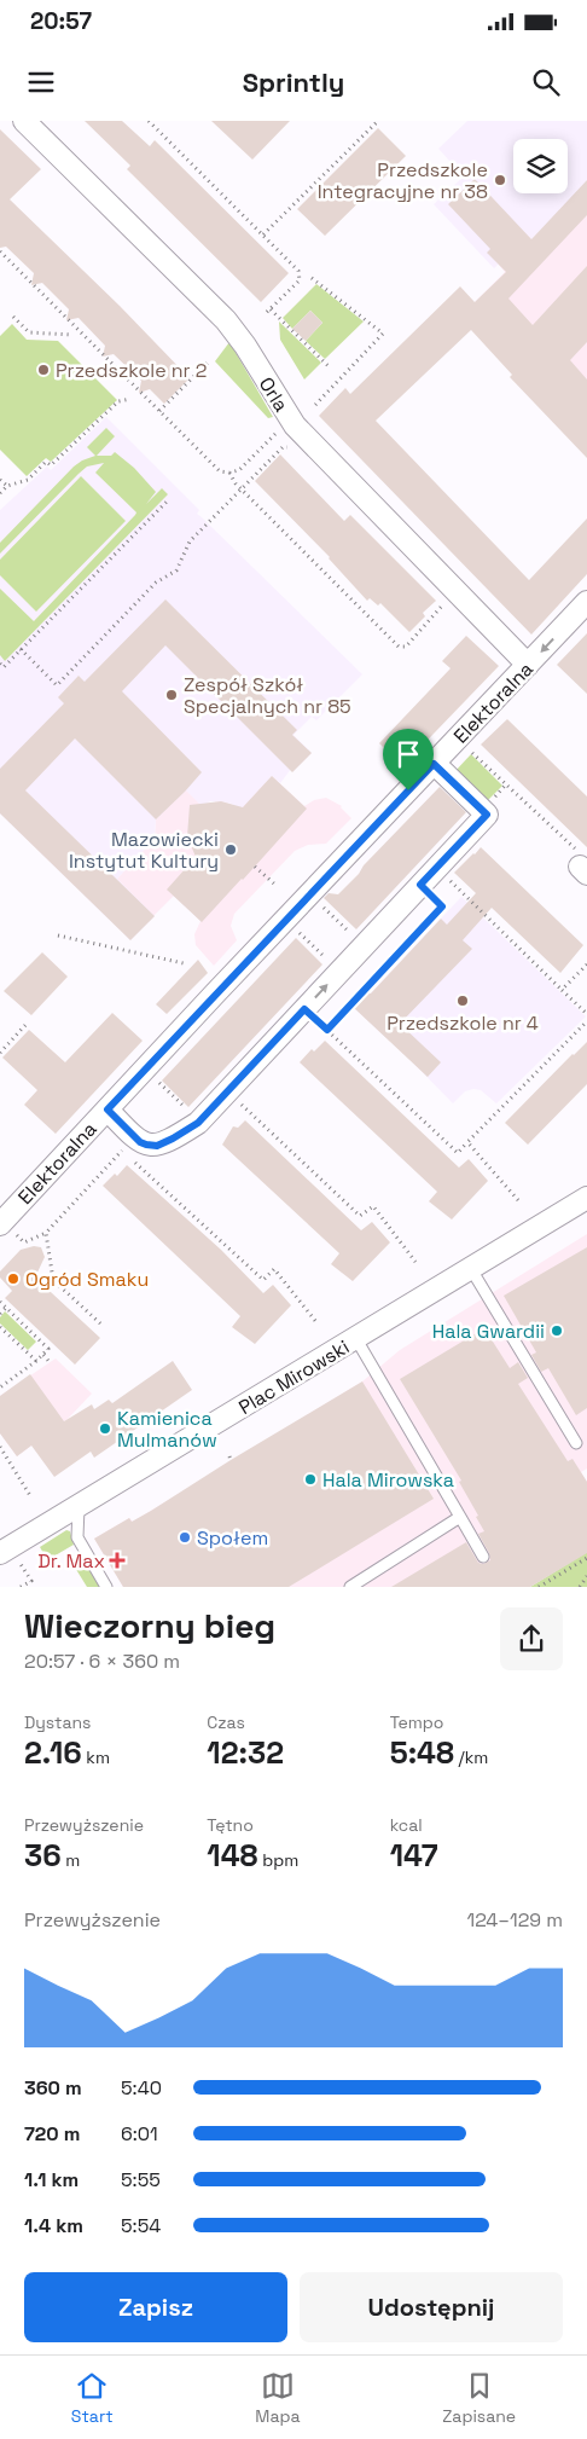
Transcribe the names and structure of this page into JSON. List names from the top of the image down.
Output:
{
  "streets": {
    "street": ["Orla", "Elektoralna", "Plac Mirowski"]
  },
  "crossings": [
    ["Orla", "Elektoralna"]
  ],
  "places": {
    "other": [
      "Przedszkole Integracyjne nr 38",
      "Przedszkole nr 2",
      "Zespół Szkół Specjalnych nr 85",
      "Mazowiecki Instytut Kultury",
      "Przedszkole nr 4",
      "Ogród Smaku",
      "Hala Gwardii",
      "Kamienica Mulmanów",
      "Hala Mirowska",
      "Społem"
    ],
    "health": ["Dr. Max"]
  },
  "page": {
    "status": "20:57",
    "header": "Sprintly",
    "heading": ["Wieczorny bieg", "20:57 · 6 × 360 m"],
    "stats": [
      ["Dystans", "2.16 km"],
      ["Czas", "12:32"],
      ["Tempo", "5:48 /km"],
      ["Przewyższenie", "36 m"],
      ["Tętno", "148 bpm"],
      ["kcal", "147"]
    ],
    "chart": ["Przewyższenie", "124–129 m"],
    "list": [
      {
        "name": "360 m",
        "note": "5:40"
      },
      {
        "name": "720 m",
        "note": "6:01"
      },
      {
        "name": "1.1 km",
        "note": "5:55"
      },
      {
        "name": "1.4 km",
        "note": "5:54"
      }
    ],
    "buttons": ["Zapisz", "Udostępnij"],
    "tabs": ["Start", "Mapa", "Zapisane"]
  }
}
